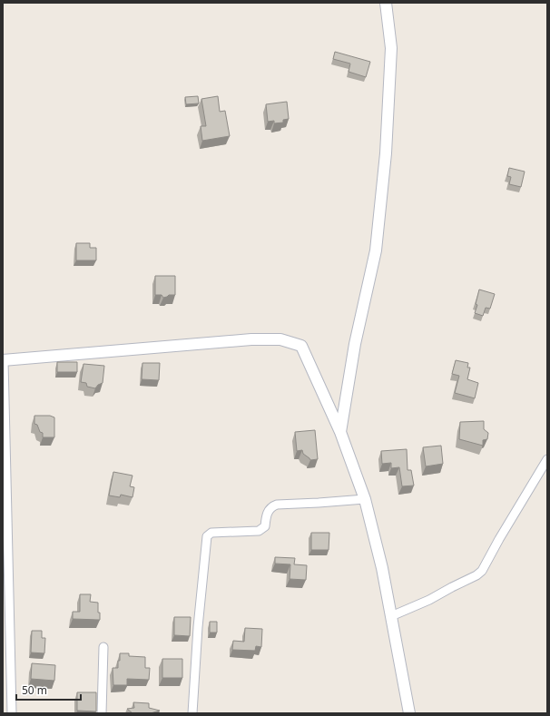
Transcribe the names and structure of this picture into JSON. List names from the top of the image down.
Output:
{
  "scale_bar": "50 m"
}
